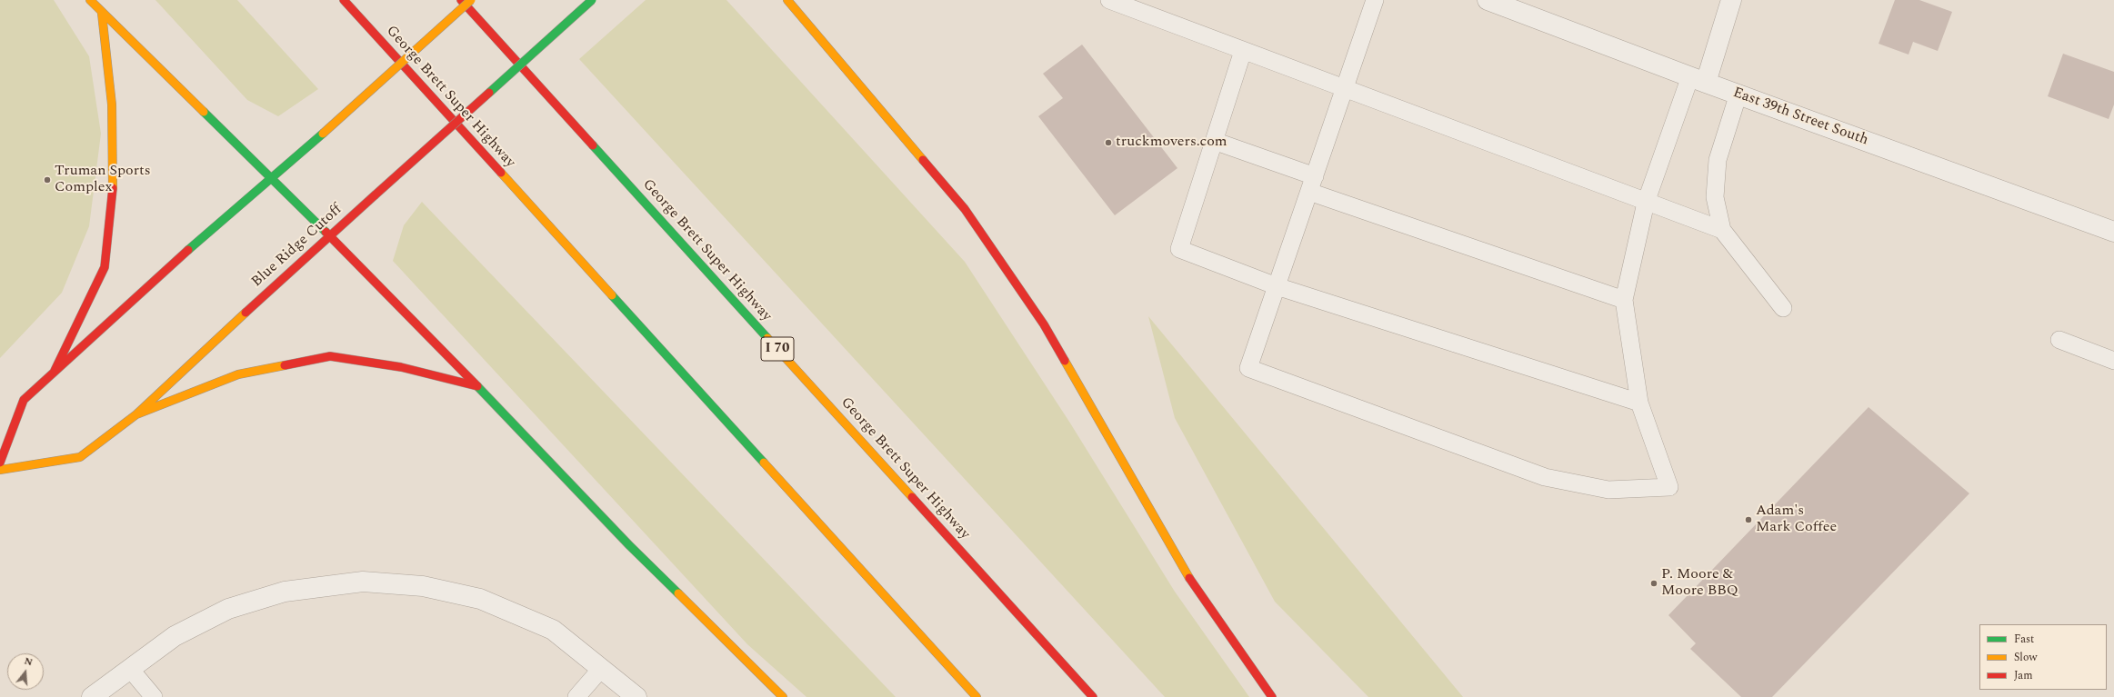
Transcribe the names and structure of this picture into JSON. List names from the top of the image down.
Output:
{
  "streets": {
    "main road": ["George Brett Super Highway", "Blue Ridge Cutoff", "I 70"],
    "street": ["East 39th Street South"]
  },
  "places": [
    "truckmovers.com",
    "Truman Sports Complex",
    "Adam's Mark Coffee",
    "P. Moore & Moore BBQ"
  ],
  "legend": ["Fast", "Slow", "Jam"],
  "north": "top"
}
